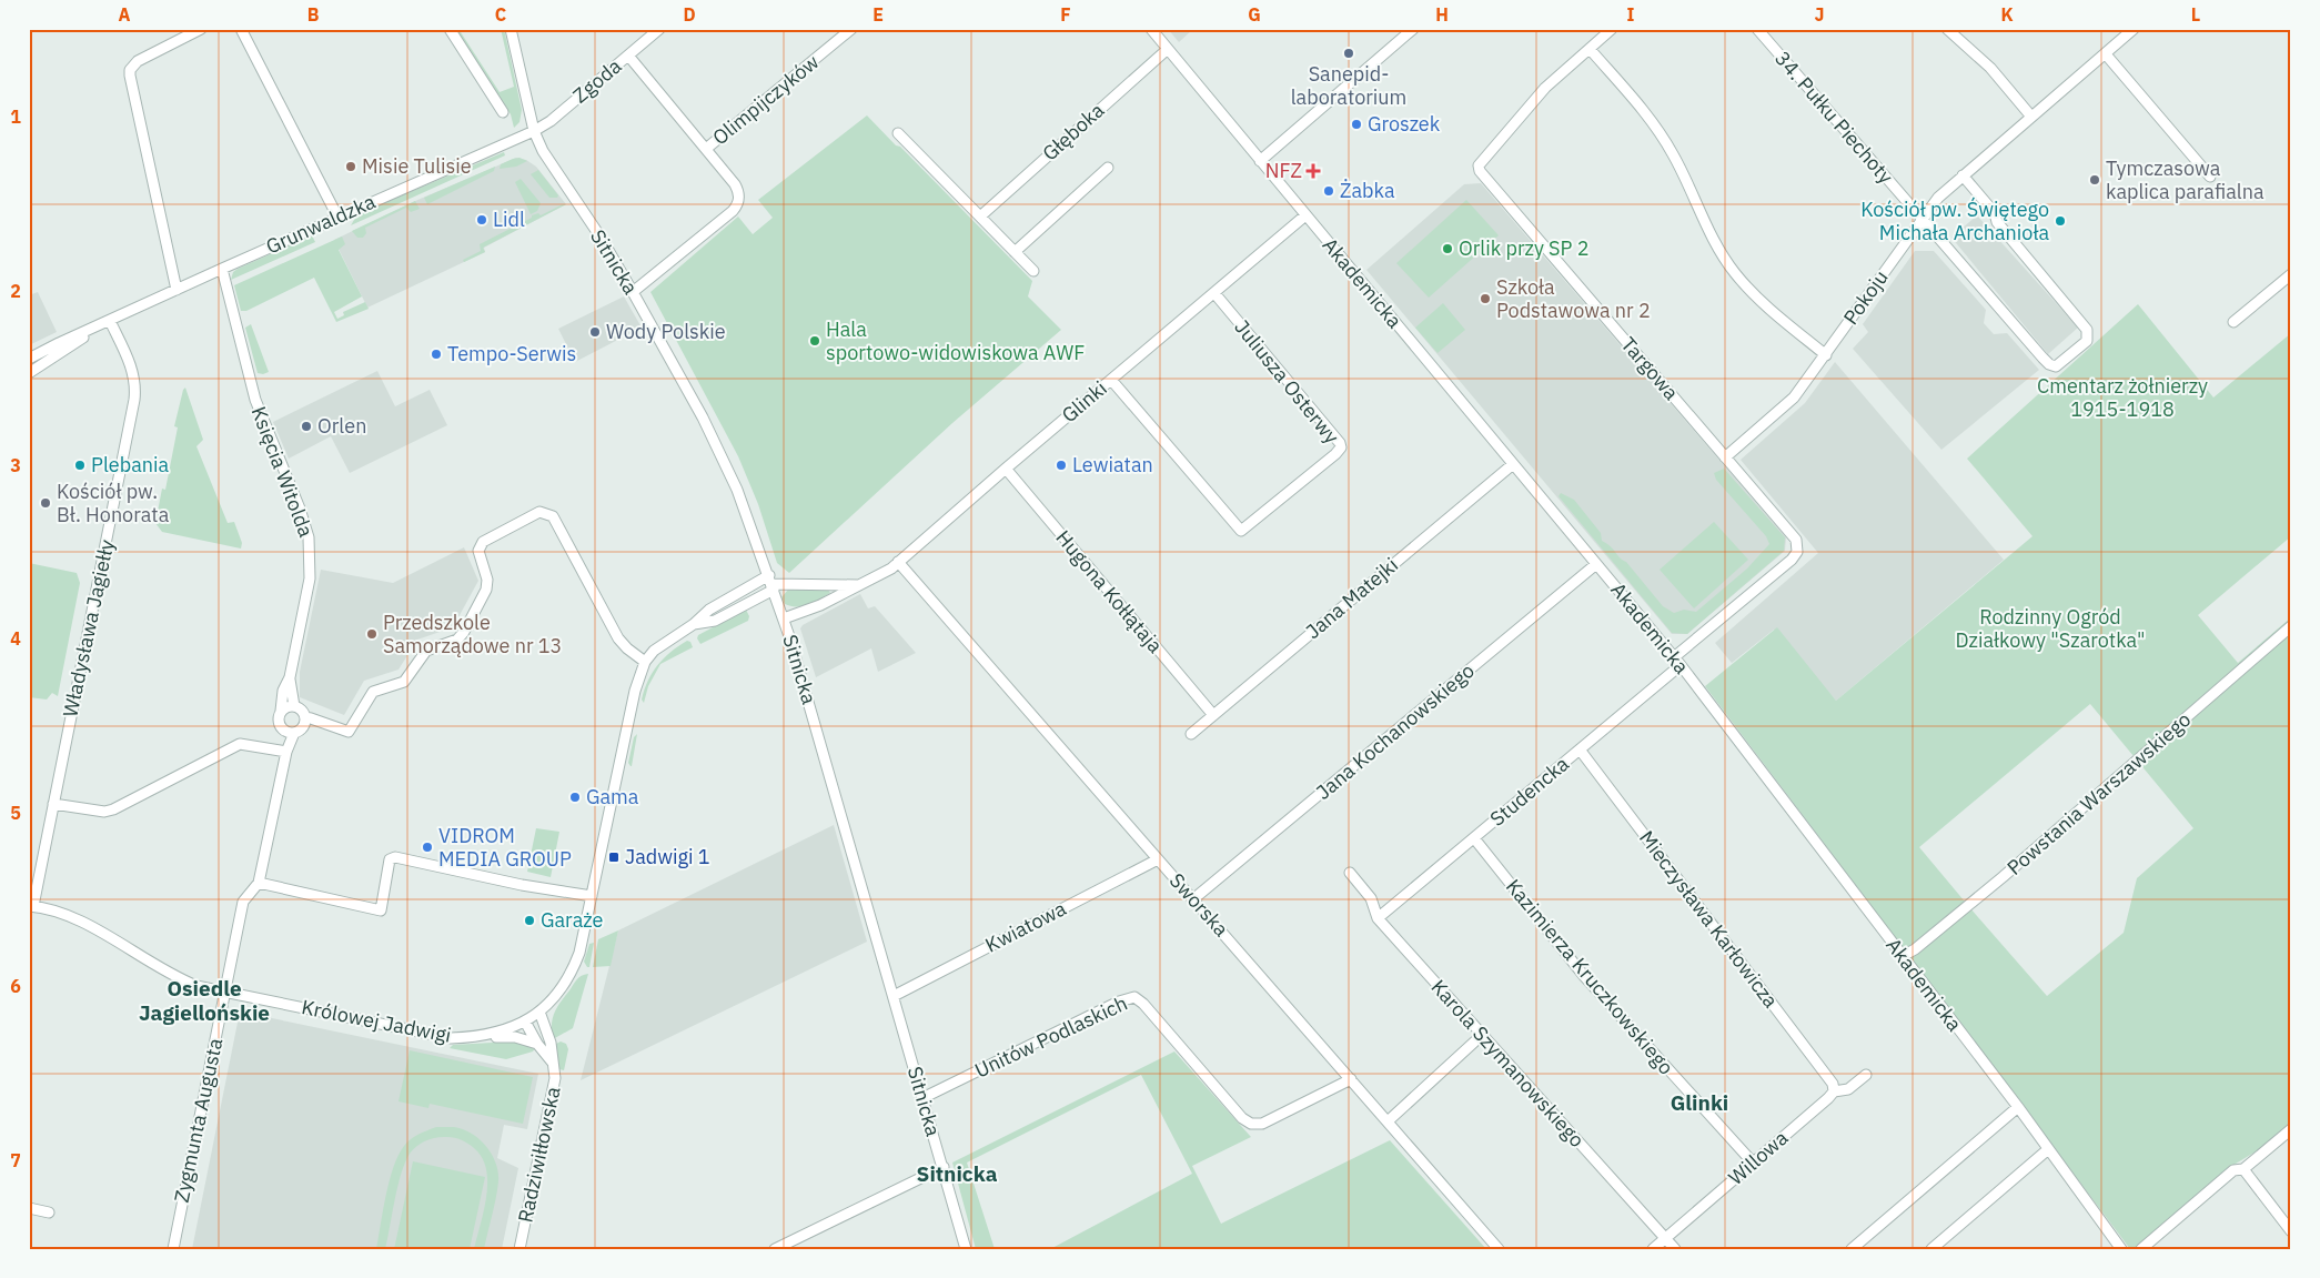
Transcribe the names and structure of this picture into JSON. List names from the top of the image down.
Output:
{
  "streets": {
    "street": [
      "Zgoda",
      "Olimpijczyków",
      "34. Pułku Piechoty",
      "Głęboka",
      "Grunwaldzka",
      "Sitnicka",
      "Akademicka",
      "Pokoju",
      "Targowa",
      "Juliusza Osterwy",
      "Glinki",
      "Księcia Witolda",
      "Hugona Kołłątaja",
      "Jana Matejki",
      "Władysława Jagiełły",
      "Jana Kochanowskiego",
      "Studencka",
      "Powstania Warszawskiego",
      "Sworska",
      "Mieczysława Karłowicza",
      "Kwiatowa",
      "Kazimierza Kruczkowskiego",
      "Królowej Jadwigi",
      "Unitów Podlaskich",
      "Karola Szymanowskiego",
      "Zygmunta Augusta",
      "Radziwiłłowska",
      "Willowa"
    ]
  },
  "crossings": [
    ["Zgoda", "Grunwaldzka"],
    ["Zgoda", "Sitnicka"],
    ["34. Pułku Piechoty", "Pokoju"],
    ["Głęboka", "Akademicka"],
    ["Grunwaldzka", "Sitnicka"],
    ["Grunwaldzka", "Księcia Witolda"],
    ["Grunwaldzka", "Władysława Jagiełły"],
    ["Sitnicka", "Glinki"],
    ["Sitnicka", "Kwiatowa"],
    ["Sitnicka", "Królowej Jadwigi"],
    ["Sitnicka", "Unitów Podlaskich"],
    ["Akademicka", "Glinki"],
    ["Akademicka", "Jana Matejki"],
    ["Akademicka", "Jana Kochanowskiego"],
    ["Akademicka", "Studencka"],
    ["Akademicka", "Powstania Warszawskiego"],
    ["Pokoju", "Targowa"],
    ["Targowa", "Studencka"],
    ["Juliusza Osterwy", "Glinki"],
    ["Glinki", "Hugona Kołłątaja"],
    ["Glinki", "Sworska"],
    ["Glinki", "Królowej Jadwigi"],
    ["Hugona Kołłątaja", "Jana Matejki"],
    ["Władysława Jagiełły", "Królowej Jadwigi"],
    ["Jana Kochanowskiego", "Sworska"],
    ["Studencka", "Mieczysława Karłowicza"],
    ["Studencka", "Kazimierza Kruczkowskiego"],
    ["Studencka", "Karola Szymanowskiego"],
    ["Sworska", "Kwiatowa"],
    ["Sworska", "Unitów Podlaskich"],
    ["Mieczysława Karłowicza", "Willowa"],
    ["Kazimierza Kruczkowskiego", "Willowa"],
    ["Królowej Jadwigi", "Zygmunta Augusta"],
    ["Królowej Jadwigi", "Radziwiłłowska"],
    ["Karola Szymanowskiego", "Willowa"]
  ],
  "districts": ["Osiedle Jagiellońskie", "Glinki", "Sitnicka"],
  "parks": ["Cmentarz żołnierzy 1915-1918", "Rodzinny Ogród Działkowy \"Szarotka\""],
  "places": {
    "other": [
      "Sanepid- laboratorium",
      "Groszek",
      "Misie Tulisie",
      "Tymczasowa kaplica parafialna",
      "Żabka",
      "Lidl",
      "Kościół pw. Świętego Michała Archanioła",
      "Orlik przy SP 2",
      "Szkoła Podstawowa nr 2",
      "Wody Polskie",
      "Hala sportowo-widowiskowa AWF",
      "Tempo-Serwis",
      "Orlen",
      "Plebania",
      "Lewiatan",
      "Kościół pw. Bł. Honorata",
      "Przedszkole Samorządowe nr 13",
      "Gama",
      "VIDROM MEDIA GROUP",
      "Garaże"
    ],
    "health": ["NFZ"],
    "transit": ["Jadwigi 1"]
  },
  "grid": {
    "columns": [
      "A",
      "B",
      "C",
      "D",
      "E",
      "F",
      "G",
      "H",
      "I",
      "J",
      "K",
      "L"
    ],
    "rows": [
      "1",
      "2",
      "3",
      "4",
      "5",
      "6",
      "7"
    ]
  }
}
